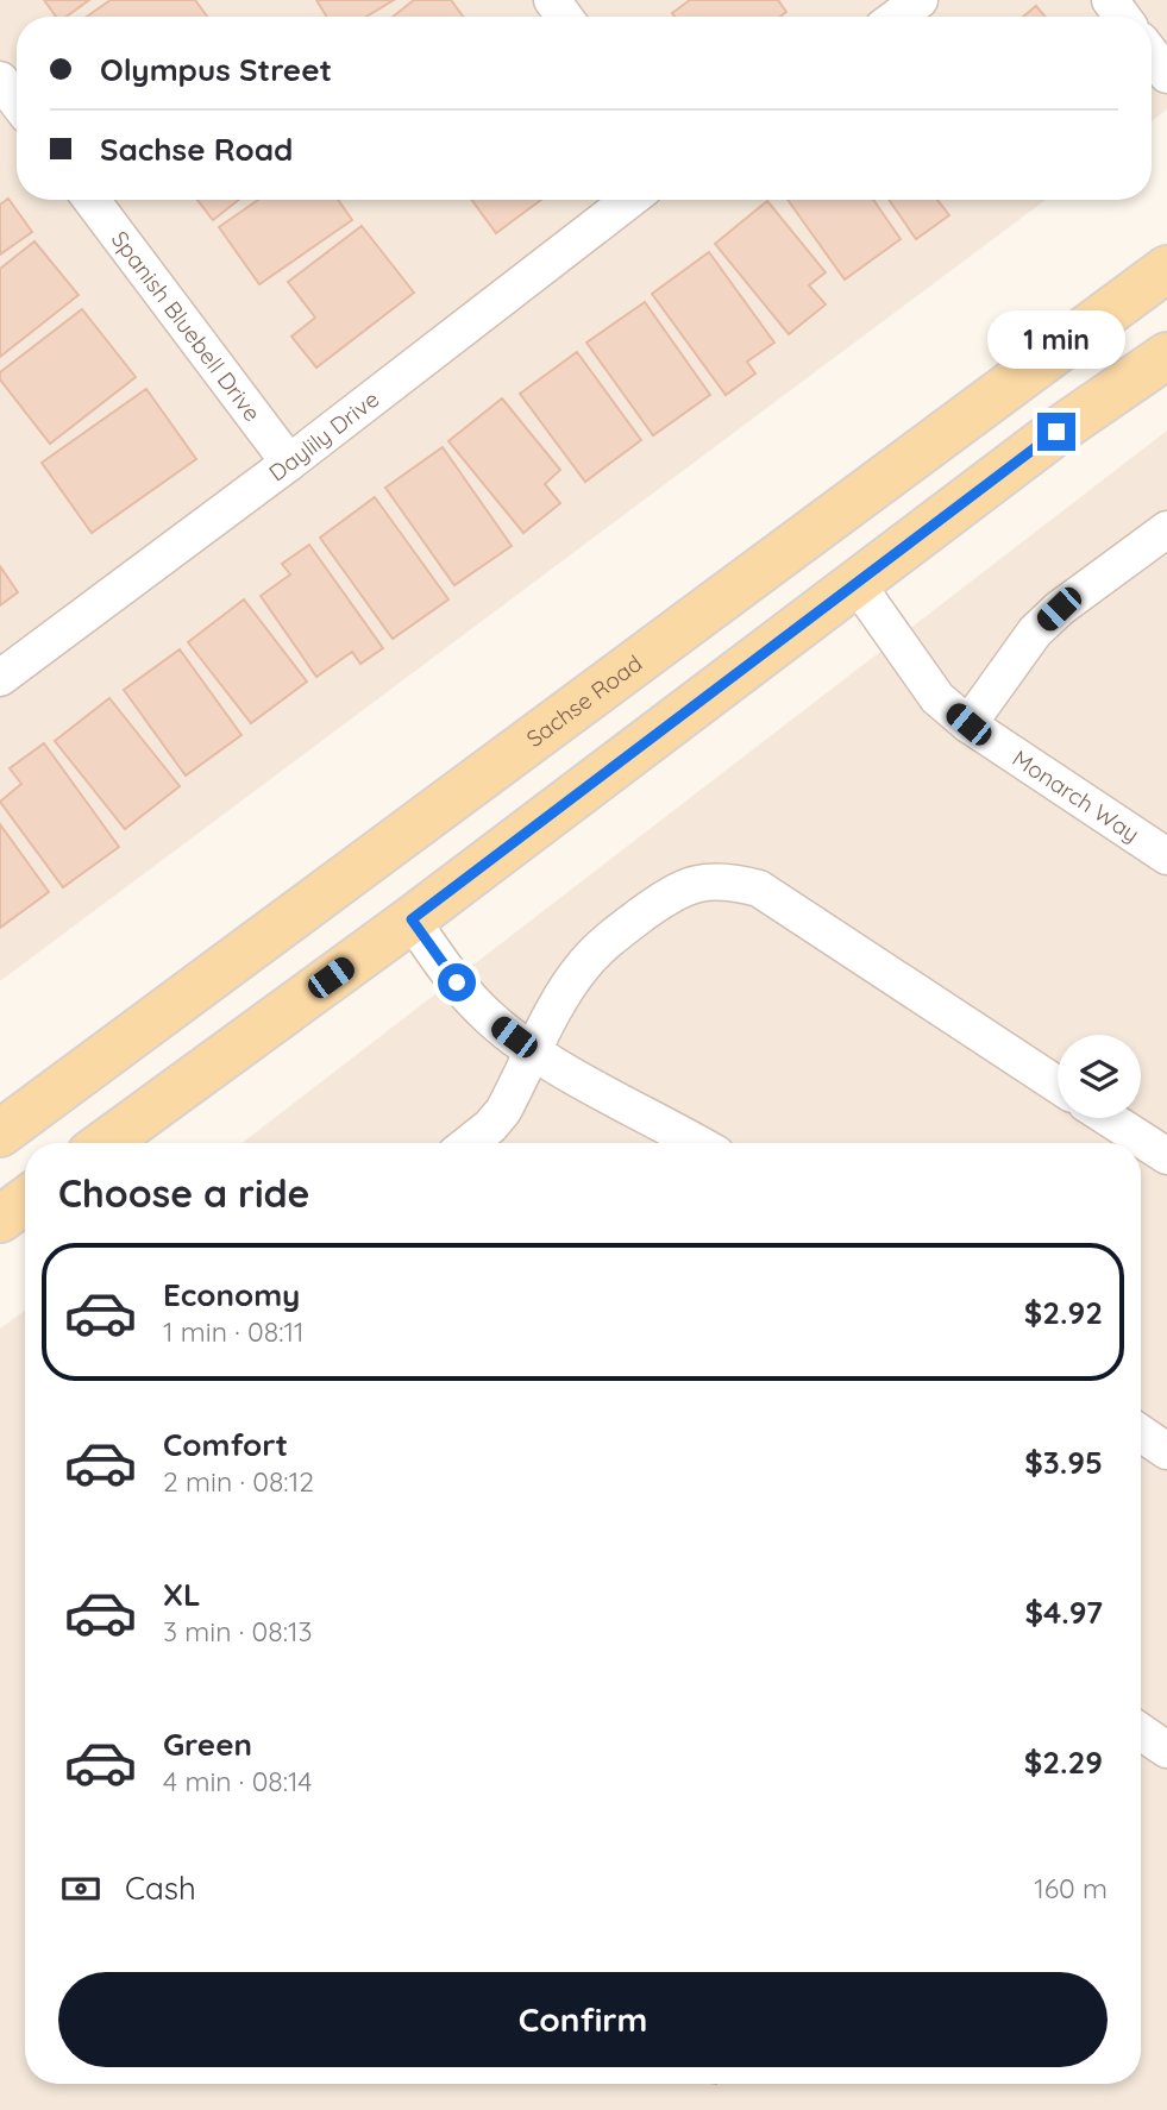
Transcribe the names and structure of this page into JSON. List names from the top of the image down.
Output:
{
  "streets": {
    "main road": ["Sachse Road"],
    "street": ["Spanish Bluebell Drive", "Daylily Drive", "Monarch Way"]
  },
  "crossings": [
    ["Spanish Bluebell Drive", "Daylily Drive"]
  ],
  "page": {
    "banner": ["Olympus Street", "Sachse Road"],
    "bubble": "1 min",
    "heading": "Choose a ride",
    "list": [
      {
        "name": "Economy",
        "note": "1 min · 08:11",
        "value": "$2.92"
      },
      {
        "name": "Comfort",
        "note": "2 min · 08:12",
        "value": "$3.95"
      },
      {
        "name": "XL",
        "note": "3 min · 08:13",
        "value": "$4.97"
      },
      {
        "name": "Green",
        "note": "4 min · 08:14",
        "value": "$2.29"
      }
    ],
    "pay": ["Cash", "160 m"],
    "buttons": "Confirm"
  }
}
